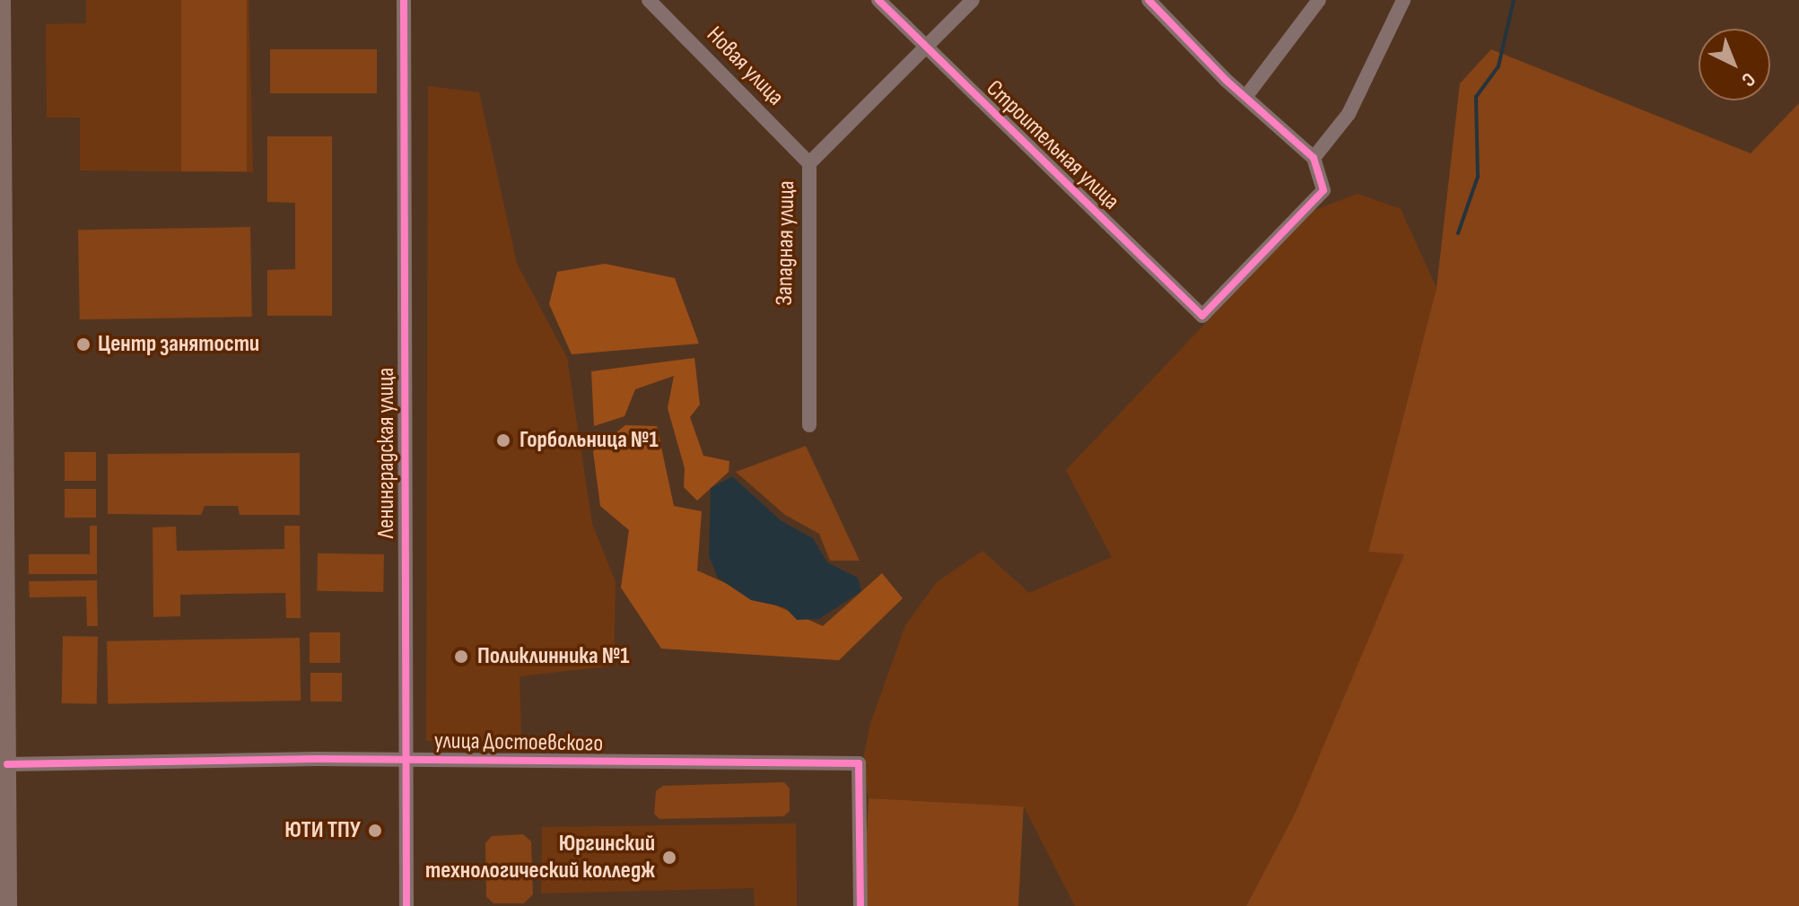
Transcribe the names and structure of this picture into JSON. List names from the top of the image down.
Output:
{
  "streets": {
    "street": [
      "Новая улица",
      "Строительная улица",
      "Западная улица",
      "Ленинградская улица",
      "улица Достоевского"
    ]
  },
  "crossings": [
    ["Новая улица", "Западная улица"],
    ["Строительная улица", "Западная улица"],
    ["Ленинградская улица", "улица Достоевского"]
  ],
  "places": [
    "Центр занятости",
    "Горбольница №1",
    "Поликлинника №1",
    "ЮТИ ТПУ",
    "Юргинский технологический колледж"
  ],
  "north": "bottom right"
}
